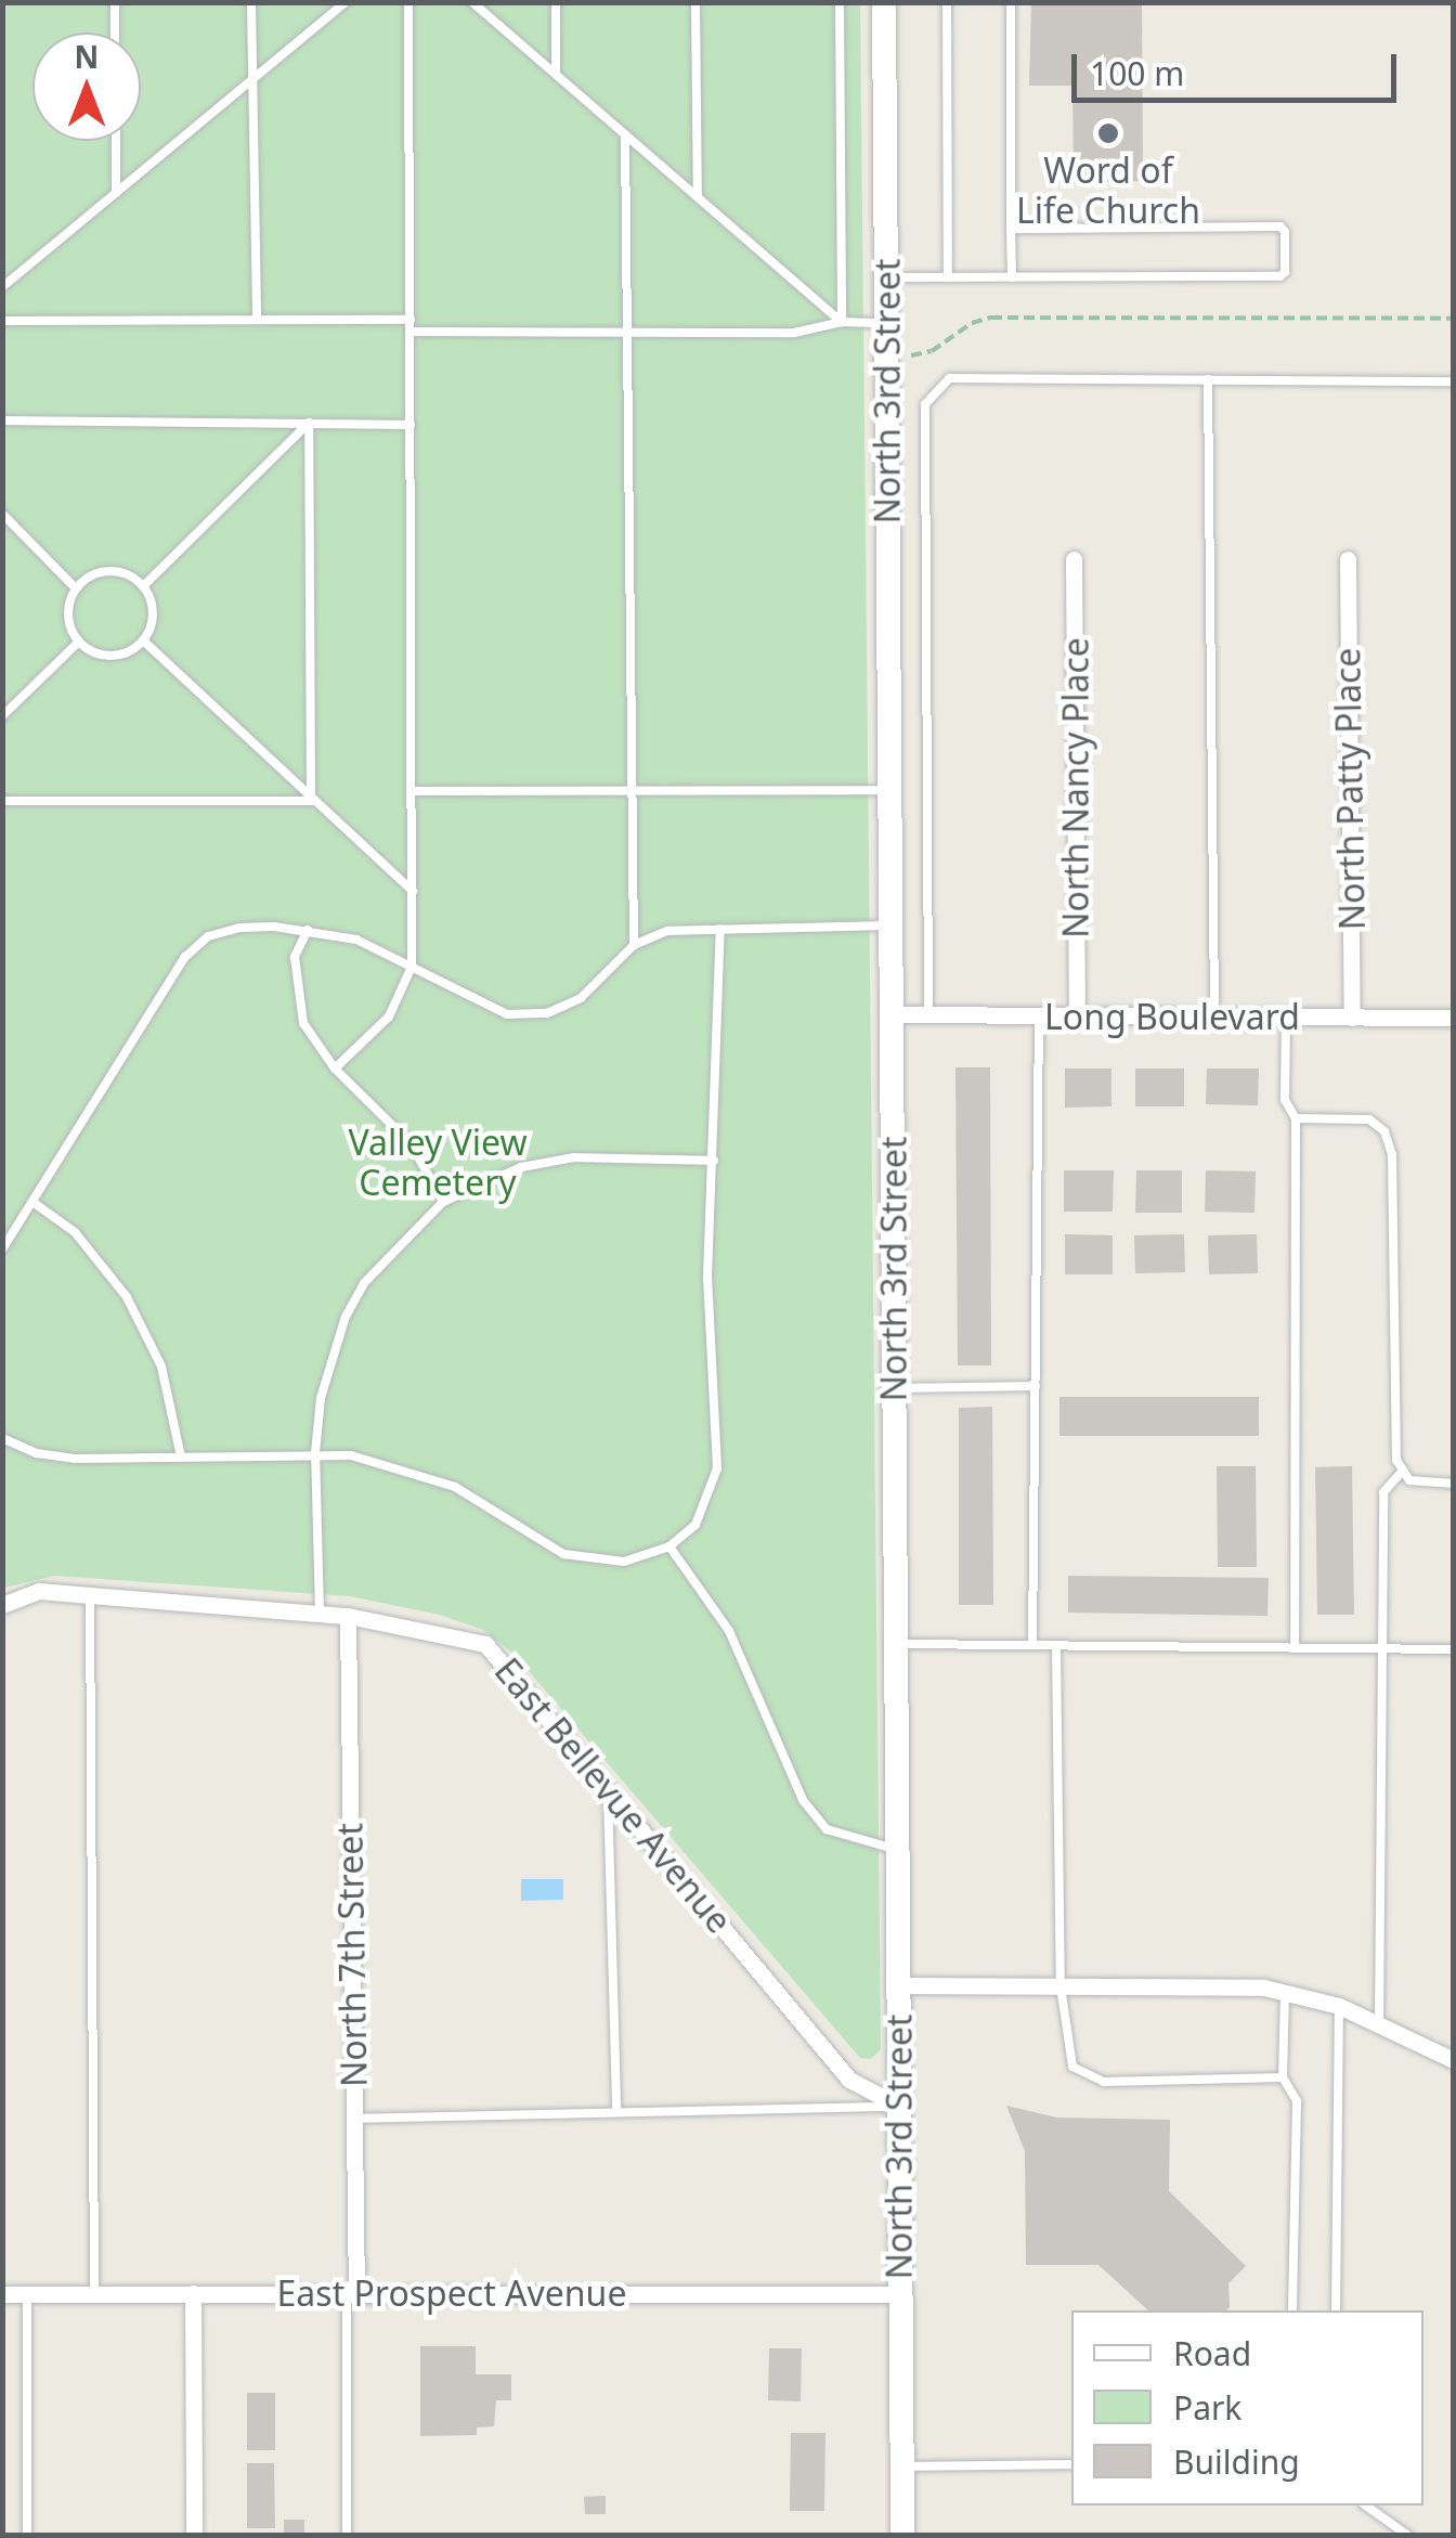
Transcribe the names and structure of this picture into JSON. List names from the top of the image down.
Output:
{
  "streets": {
    "main road": ["North 3rd Street"],
    "street": [
      "North Nancy Place",
      "North Patty Place",
      "Long Boulevard",
      "East Bellevue Avenue",
      "North 7th Street",
      "East Prospect Avenue"
    ]
  },
  "crossings": [
    ["North 3rd Street", "Long Boulevard"],
    ["North 3rd Street", "East Bellevue Avenue"],
    ["North 3rd Street", "East Prospect Avenue"],
    ["North Nancy Place", "Long Boulevard"],
    ["North Patty Place", "Long Boulevard"],
    ["East Bellevue Avenue", "North 7th Street"],
    ["North 7th Street", "East Prospect Avenue"]
  ],
  "parks": ["Valley View Cemetery"],
  "places": ["Word of Life Church"],
  "legend": ["Road", "Park", "Building"],
  "scale_bar": "100 m",
  "north": "top"
}
